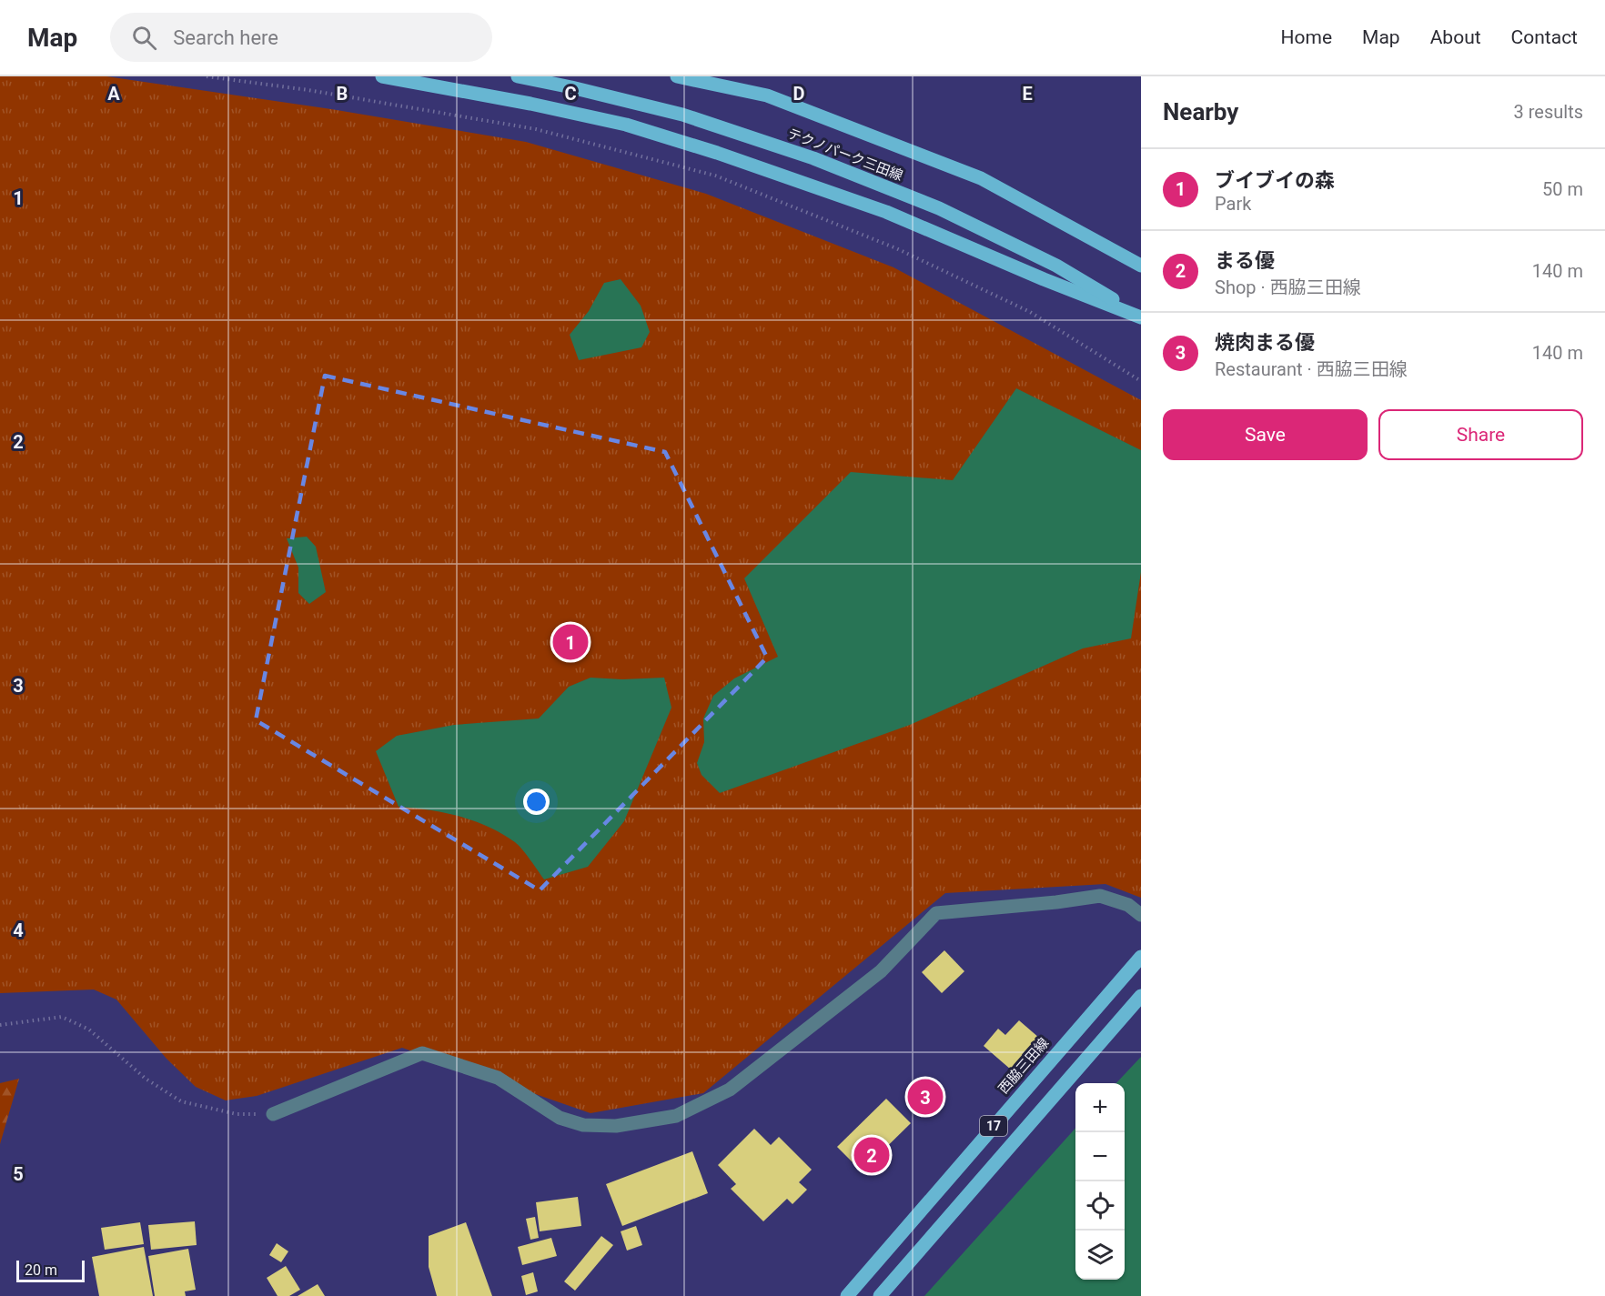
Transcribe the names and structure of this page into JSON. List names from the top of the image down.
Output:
{
  "streets": {
    "main road": ["テクノパーク三田線", "西脇三田線", "17"]
  },
  "scale_bar": "20 m",
  "page": {
    "header": "Map",
    "search": "Search here",
    "nav": [
      "Home",
      "Map",
      "About",
      "Contact"
    ],
    "heading": ["Nearby", "3 results"],
    "list": [
      {
        "mark": "1",
        "name": "ブイブイの森",
        "note": "Park",
        "value": "50 m"
      },
      {
        "mark": "2",
        "name": "まる優",
        "note": "Shop · 西脇三田線",
        "value": "140 m"
      },
      {
        "mark": "3",
        "name": "焼肉まる優",
        "note": "Restaurant · 西脇三田線",
        "value": "140 m"
      }
    ],
    "buttons": ["Save", "Share"],
    "pins": ["1", "3", "2"],
    "map_buttons": ["+", "−"],
    "scale": "20 m"
  },
  "grid": {
    "columns": [
      "A",
      "B",
      "C",
      "D",
      "E"
    ],
    "rows": [
      "1",
      "2",
      "3",
      "4",
      "5"
    ]
  }
}
